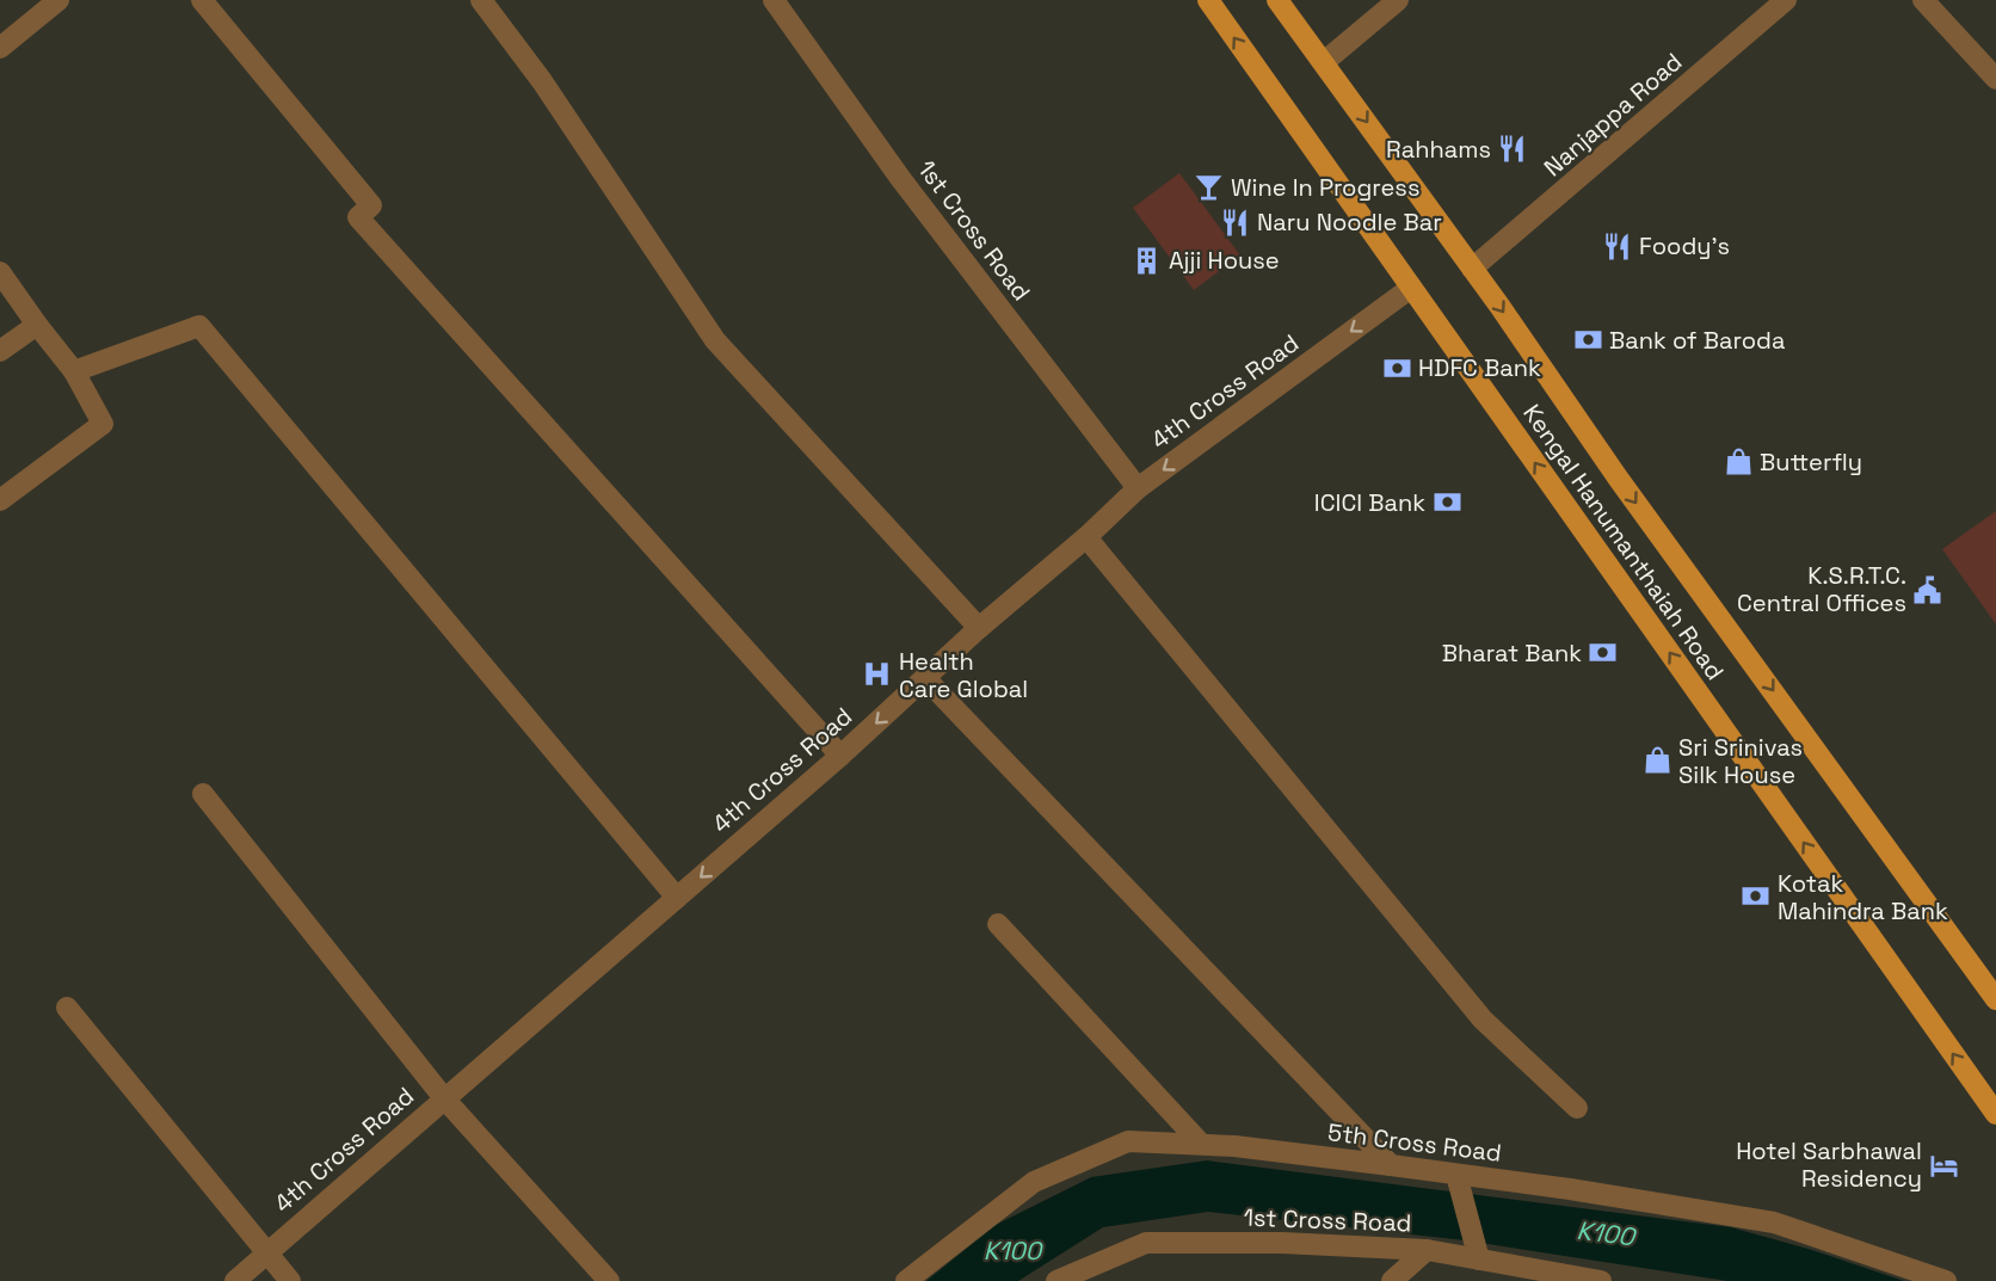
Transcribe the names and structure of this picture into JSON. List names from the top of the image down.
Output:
{
  "streets": {
    "main road": ["Kengal Hanumanthaiah Road"],
    "street": [
      "Nanjappa Road",
      "1st Cross Road",
      "4th Cross Road",
      "5th Cross Road"
    ]
  },
  "crossings": [
    ["Nanjappa Road", "Kengal Hanumanthaiah Road"],
    ["1st Cross Road", "4th Cross Road"],
    ["4th Cross Road", "Kengal Hanumanthaiah Road"]
  ],
  "one_way": ["4th Cross Road"],
  "water": ["K100"],
  "places": {
    "restaurant": ["Rahhams", "Naru Noodle Bar", "Foody's"],
    "bar": ["Wine In Progress"],
    "building": ["Ajji House"],
    "bank": [
      "Bank of Baroda",
      "HDFC Bank",
      "ICICI Bank",
      "Bharat Bank",
      "Kotak Mahindra Bank"
    ],
    "shop": ["Butterfly", "Sri Srinivas Silk House"],
    "public building": ["K.S.R.T.C. Central Offices"],
    "hospital": ["Health Care Global"],
    "hotel": ["Hotel Sarbhawal Residency"]
  }
}
